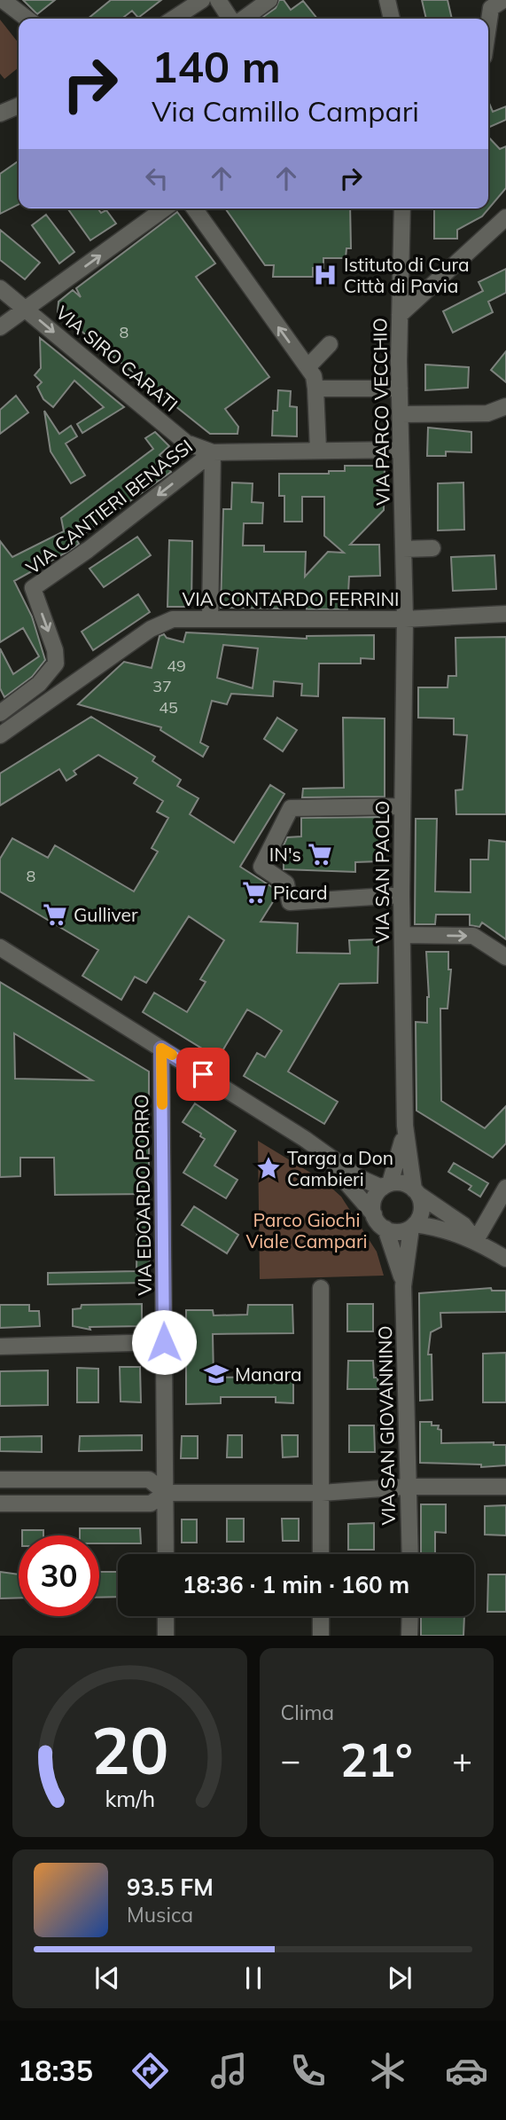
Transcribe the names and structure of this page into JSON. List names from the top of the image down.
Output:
{
  "streets": {
    "street": [
      "VIA SIRO CARATI",
      "VIA PARCO VECCHIO",
      "VIA CANTIERI BENASSI",
      "VIA CONTARDO FERRINI",
      "VIA SAN PAOLO",
      "VIA EDOARDO PORRO",
      "VIA SAN GIOVANNINO"
    ]
  },
  "crossings": [
    ["VIA SIRO CARATI", "VIA CANTIERI BENASSI"],
    ["VIA PARCO VECCHIO", "VIA CONTARDO FERRINI"],
    ["VIA PARCO VECCHIO", "VIA SAN PAOLO"],
    ["VIA CONTARDO FERRINI", "VIA SAN PAOLO"],
    ["VIA SAN PAOLO", "VIA SAN GIOVANNINO"]
  ],
  "one_way": ["VIA SIRO CARATI", "VIA CANTIERI BENASSI"],
  "parks": ["Parco Giochi Viale Campari"],
  "places": {
    "hospital": ["Istituto di Cura Città di Pavia"],
    "supermarket": ["IN's", "Picard", "Gulliver"],
    "place": ["Targa a Don Cambieri"],
    "school or university": ["Manara"]
  },
  "house_numbers": [
    "8",
    "49",
    "37",
    "45",
    "8"
  ],
  "page": {
    "turn": ["140 m", "Via Camillo Campari"],
    "limit": "30",
    "trip": "18:36 · 1 min · 160 m",
    "tile": "Clima",
    "heat": ["−", "21°", "+"],
    "song": ["93.5 FM", "Musica"],
    "tabs": "18:35",
    "gauge": ["20", "km/h"]
  }
}
